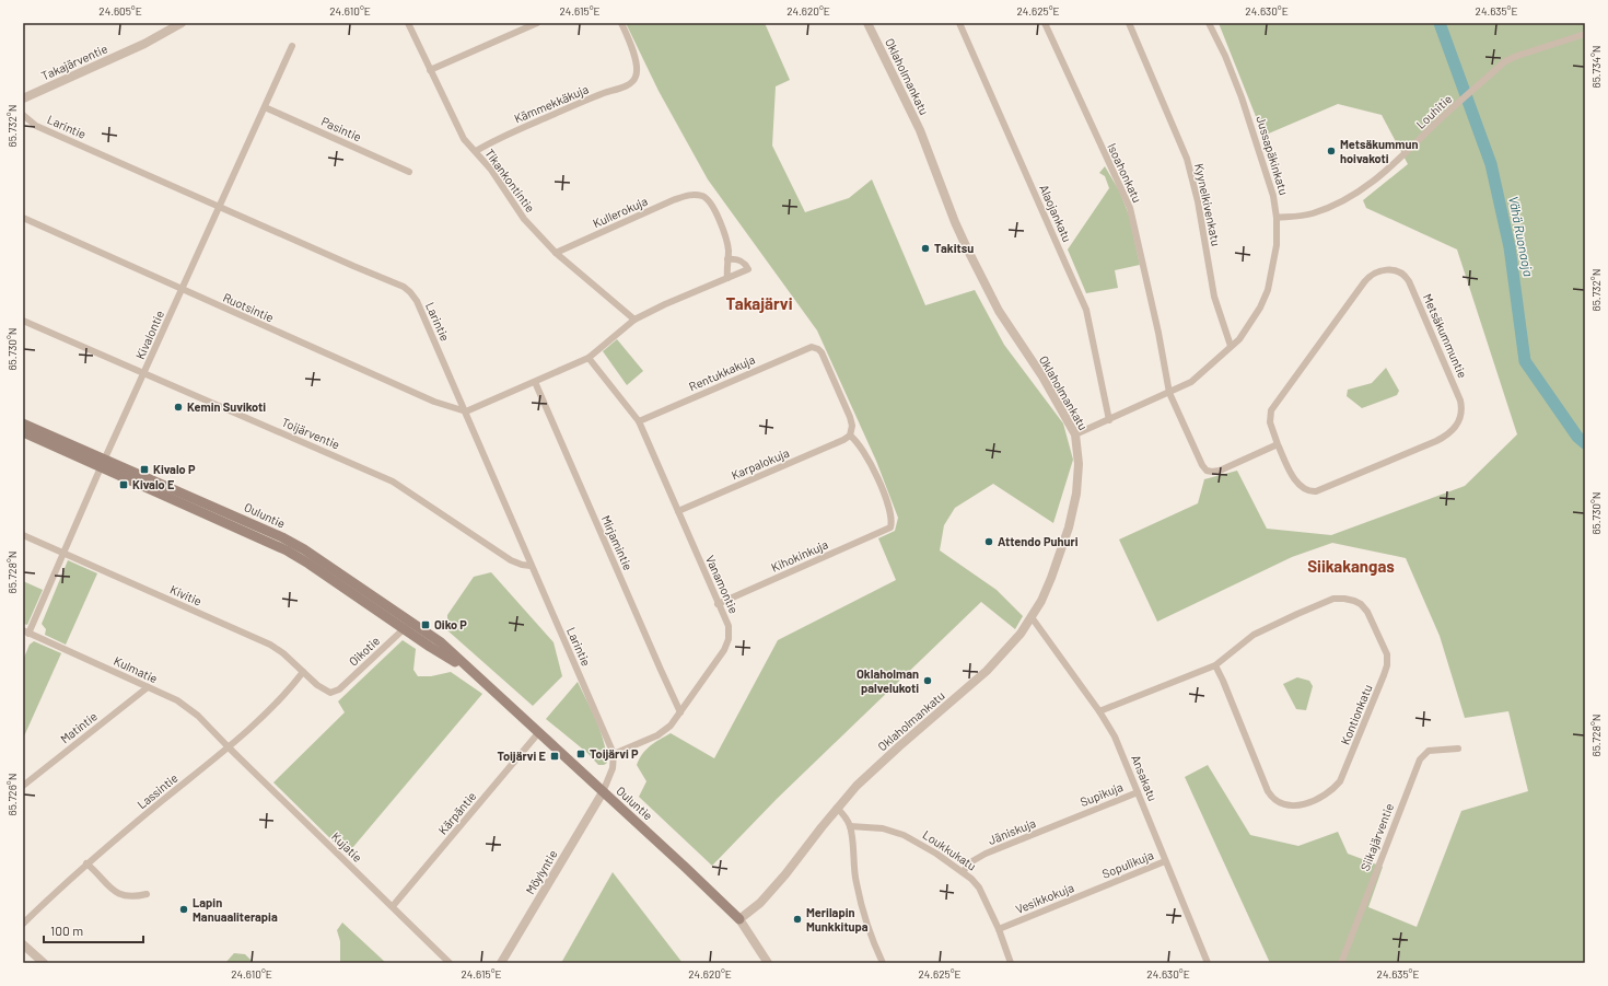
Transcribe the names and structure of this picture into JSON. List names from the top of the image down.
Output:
{
  "streets": {
    "main road": ["Ouluntie"],
    "street": [
      "Takajärventie",
      "Oklaholmankatu",
      "Kämmekkäkuja",
      "Louhitie",
      "Larintie",
      "Pasintie",
      "Jussapäkinkatu",
      "Isoahonkatu",
      "Tikankontintie",
      "Kyynelkivenkatu",
      "Kullerokuja",
      "Alaojankatu",
      "Ruotsintie",
      "Kivalontie",
      "Metsäkummuntie",
      "Rentukkakuja",
      "Toijärventie",
      "Karpalokuja",
      "Mirjamintie",
      "Kihokinkuja",
      "Vanamontie",
      "Kivitie",
      "Oikotie",
      "Kulmatie",
      "Kontionkatu",
      "Matintie",
      "Ansakatu",
      "Lassintie",
      "Supikuja",
      "Kärpäntie",
      "Jäniskuja",
      "Siikajärventie",
      "Kujatie",
      "Loukkukatu",
      "Sopulikuja",
      "Möylyntie",
      "Vesikkokuja"
    ]
  },
  "crossings": [
    ["Oklaholmankatu", "Jussapäkinkatu"],
    ["Oklaholmankatu", "Ouluntie"],
    ["Oklaholmankatu", "Ansakatu"],
    ["Kämmekkäkuja", "Tikankontintie"],
    ["Louhitie", "Jussapäkinkatu"],
    ["Larintie", "Ruotsintie"],
    ["Larintie", "Kivalontie"],
    ["Larintie", "Toijärventie"],
    ["Larintie", "Vanamontie"],
    ["Pasintie", "Kivalontie"],
    ["Jussapäkinkatu", "Isoahonkatu"],
    ["Jussapäkinkatu", "Kyynelkivenkatu"],
    ["Jussapäkinkatu", "Alaojankatu"],
    ["Tikankontintie", "Kullerokuja"],
    ["Ruotsintie", "Kivalontie"],
    ["Kivalontie", "Toijärventie"],
    ["Kivalontie", "Ouluntie"],
    ["Kivalontie", "Kivitie"],
    ["Kivalontie", "Kulmatie"],
    ["Rentukkakuja", "Karpalokuja"],
    ["Rentukkakuja", "Kihokinkuja"],
    ["Rentukkakuja", "Vanamontie"],
    ["Karpalokuja", "Kihokinkuja"],
    ["Karpalokuja", "Vanamontie"],
    ["Ouluntie", "Oikotie"],
    ["Ouluntie", "Kärpäntie"],
    ["Ouluntie", "Möylyntie"],
    ["Mirjamintie", "Vanamontie"],
    ["Kihokinkuja", "Vanamontie"],
    ["Kivitie", "Oikotie"],
    ["Kivitie", "Lassintie"],
    ["Kulmatie", "Matintie"],
    ["Kulmatie", "Lassintie"],
    ["Kulmatie", "Kujatie"],
    ["Kontionkatu", "Ansakatu"],
    ["Ansakatu", "Supikuja"],
    ["Ansakatu", "Sopulikuja"],
    ["Lassintie", "Kujatie"],
    ["Supikuja", "Jäniskuja"],
    ["Kärpäntie", "Kujatie"],
    ["Jäniskuja", "Loukkukatu"],
    ["Loukkukatu", "Vesikkokuja"],
    ["Sopulikuja", "Vesikkokuja"]
  ],
  "districts": ["Takajärvi", "Siikakangas"],
  "water": ["Vähä Ruonaoja"],
  "places": {
    "other": [
      "Metsäkummun hoivakoti",
      "Takitsu",
      "Kemin Suvikoti",
      "Attendo Puhuri",
      "Oklaholman palvelukoti",
      "Lapin Manuaaliterapia",
      "Merilapin Munkkitupa"
    ],
    "transit": [
      "Kivalo P",
      "Kivalo E",
      "Oiko P",
      "Toijärvi P",
      "Toijärvi E"
    ]
  },
  "scale_bar": "100 m",
  "coordinates": [
    "24.605°E",
    "24.610°E",
    "24.615°E",
    "24.620°E",
    "24.625°E",
    "24.630°E",
    "24.635°E",
    "65.734°N",
    "65.732°N",
    "65.730°N",
    "65.728°N",
    "65.726°N"
  ]
}
